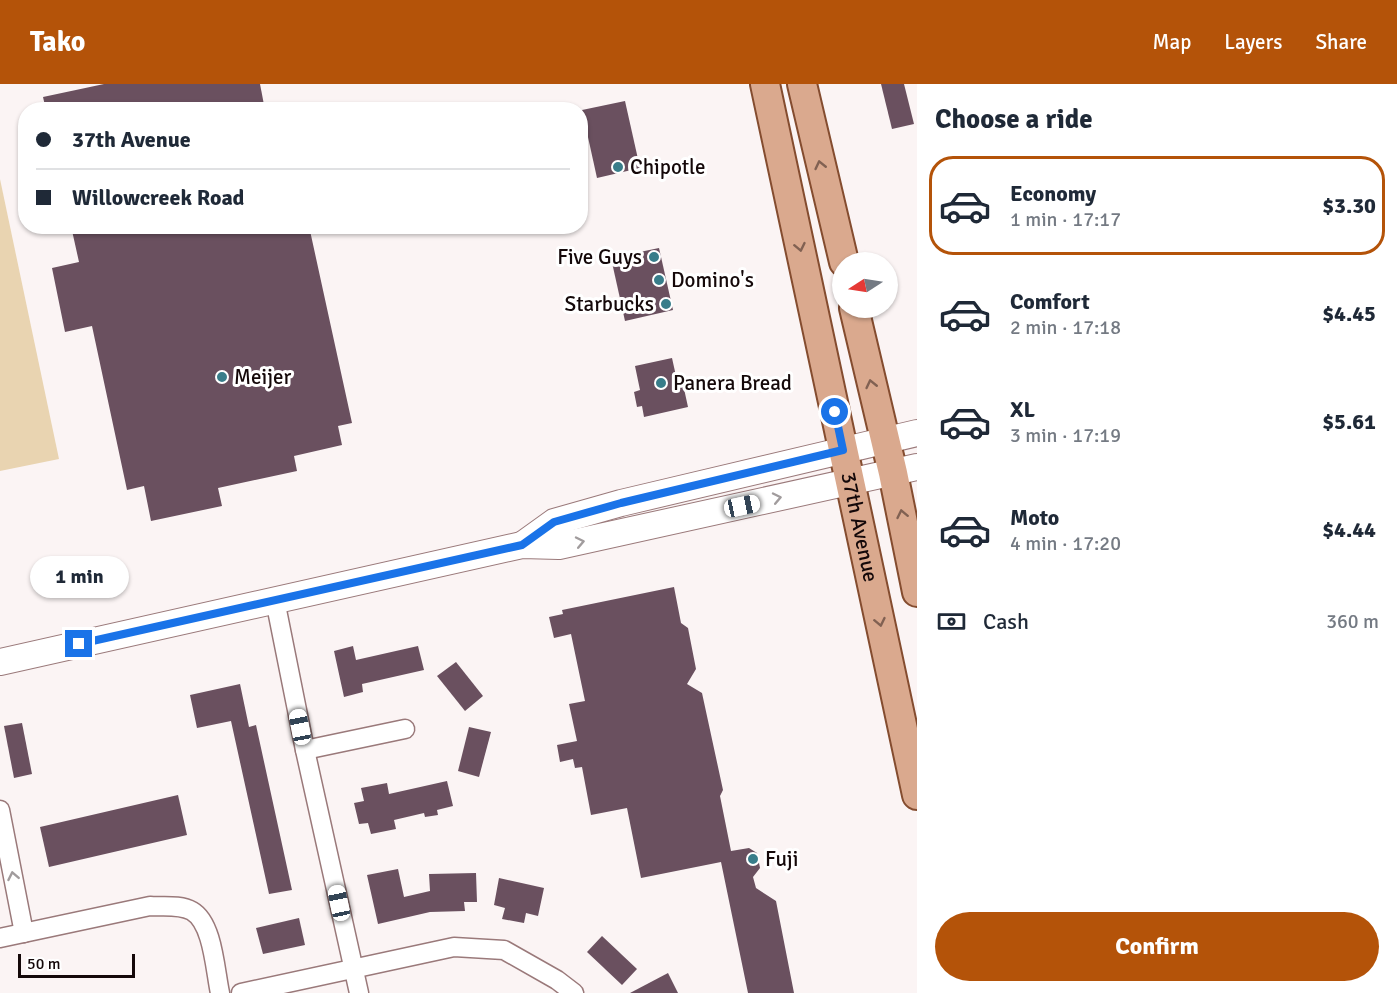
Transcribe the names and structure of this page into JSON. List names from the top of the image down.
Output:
{
  "streets": {
    "main road": ["37th Avenue"]
  },
  "places": [
    "Chipotle",
    "Five Guys",
    "Domino's",
    "Starbucks",
    "Meijer",
    "Panera Bread",
    "Fuji"
  ],
  "scale_bar": "50 m",
  "north": "left",
  "page": {
    "header": "Tako",
    "nav": ["Map", "Layers", "Share"],
    "heading": "Choose a ride",
    "banner": ["37th Avenue", "Willowcreek Road"],
    "list": [
      {
        "name": "Economy",
        "note": "1 min · 17:17",
        "value": "$3.30"
      },
      {
        "name": "Comfort",
        "note": "2 min · 17:18",
        "value": "$4.45"
      },
      {
        "name": "XL",
        "note": "3 min · 17:19",
        "value": "$5.61"
      },
      {
        "name": "Moto",
        "note": "4 min · 17:20",
        "value": "$4.44"
      }
    ],
    "bubble": "1 min",
    "pay": ["Cash", "360 m"],
    "buttons": "Confirm",
    "scale": "50 m"
  }
}
